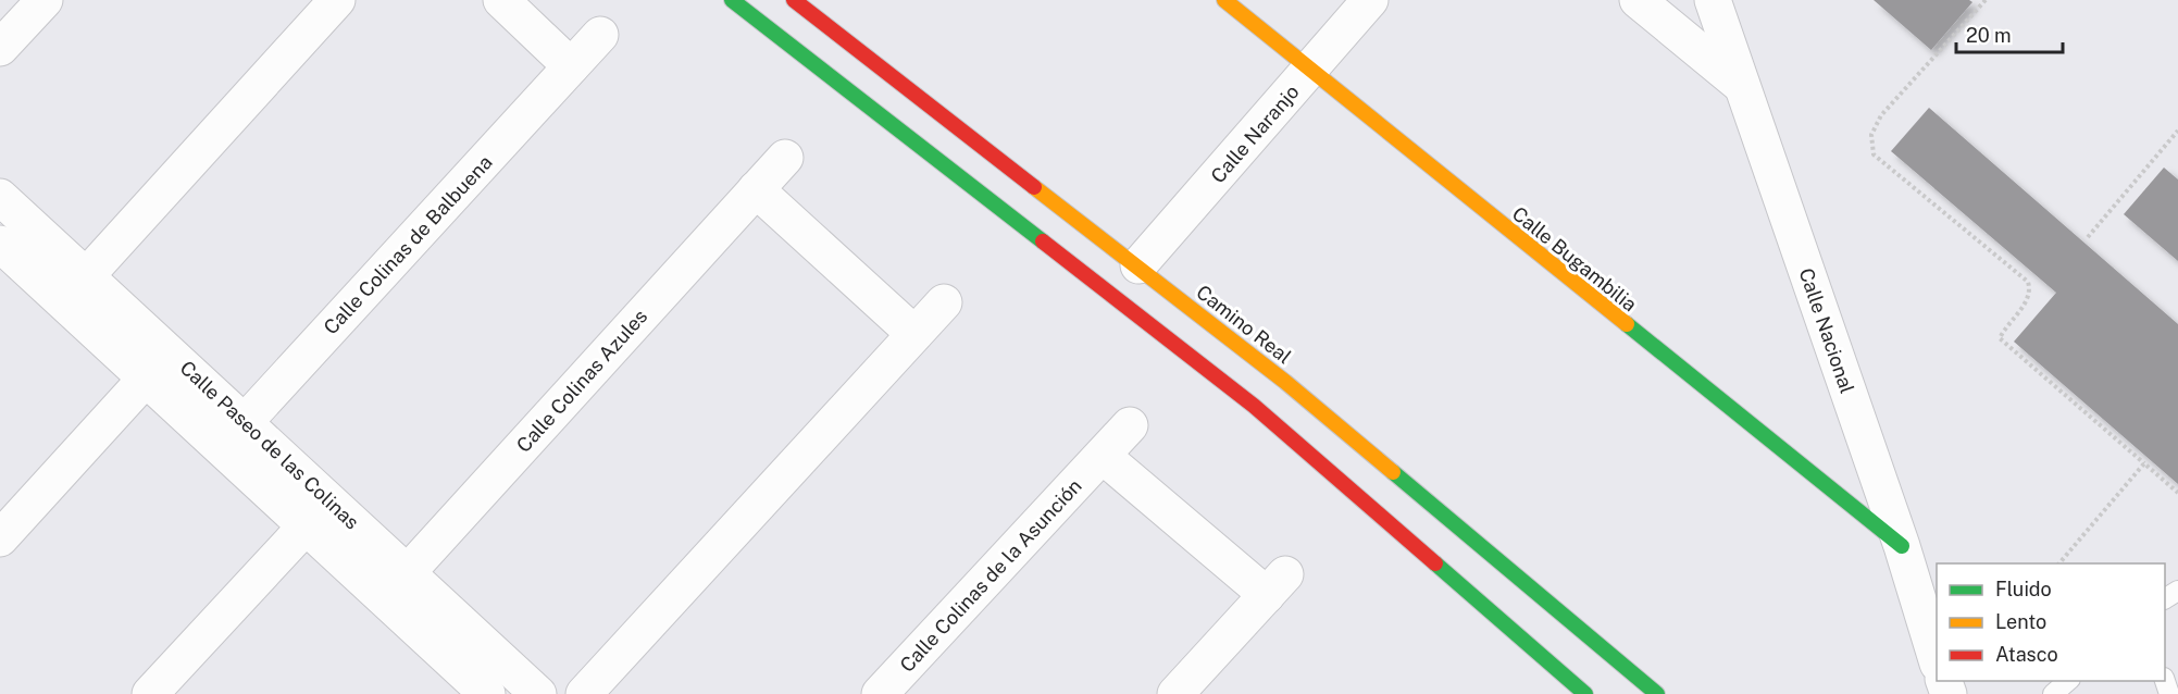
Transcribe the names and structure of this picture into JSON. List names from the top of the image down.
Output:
{
  "streets": {
    "street": [
      "Calle Naranjo",
      "Calle Colinas de Balbuena",
      "Calle Bugambilia",
      "Camino Real",
      "Calle Nacional",
      "Calle Colinas Azules",
      "Calle Paseo de las Colinas",
      "Calle Colinas de la Asunción"
    ]
  },
  "crossings": [
    ["Calle Naranjo", "Calle Bugambilia"],
    ["Calle Naranjo", "Camino Real"],
    ["Calle Colinas de Balbuena", "Calle Paseo de las Colinas"],
    ["Calle Bugambilia", "Calle Nacional"],
    ["Calle Colinas Azules", "Calle Paseo de las Colinas"]
  ],
  "legend": ["Fluido", "Lento", "Atasco"],
  "scale_bar": "20 m"
}
